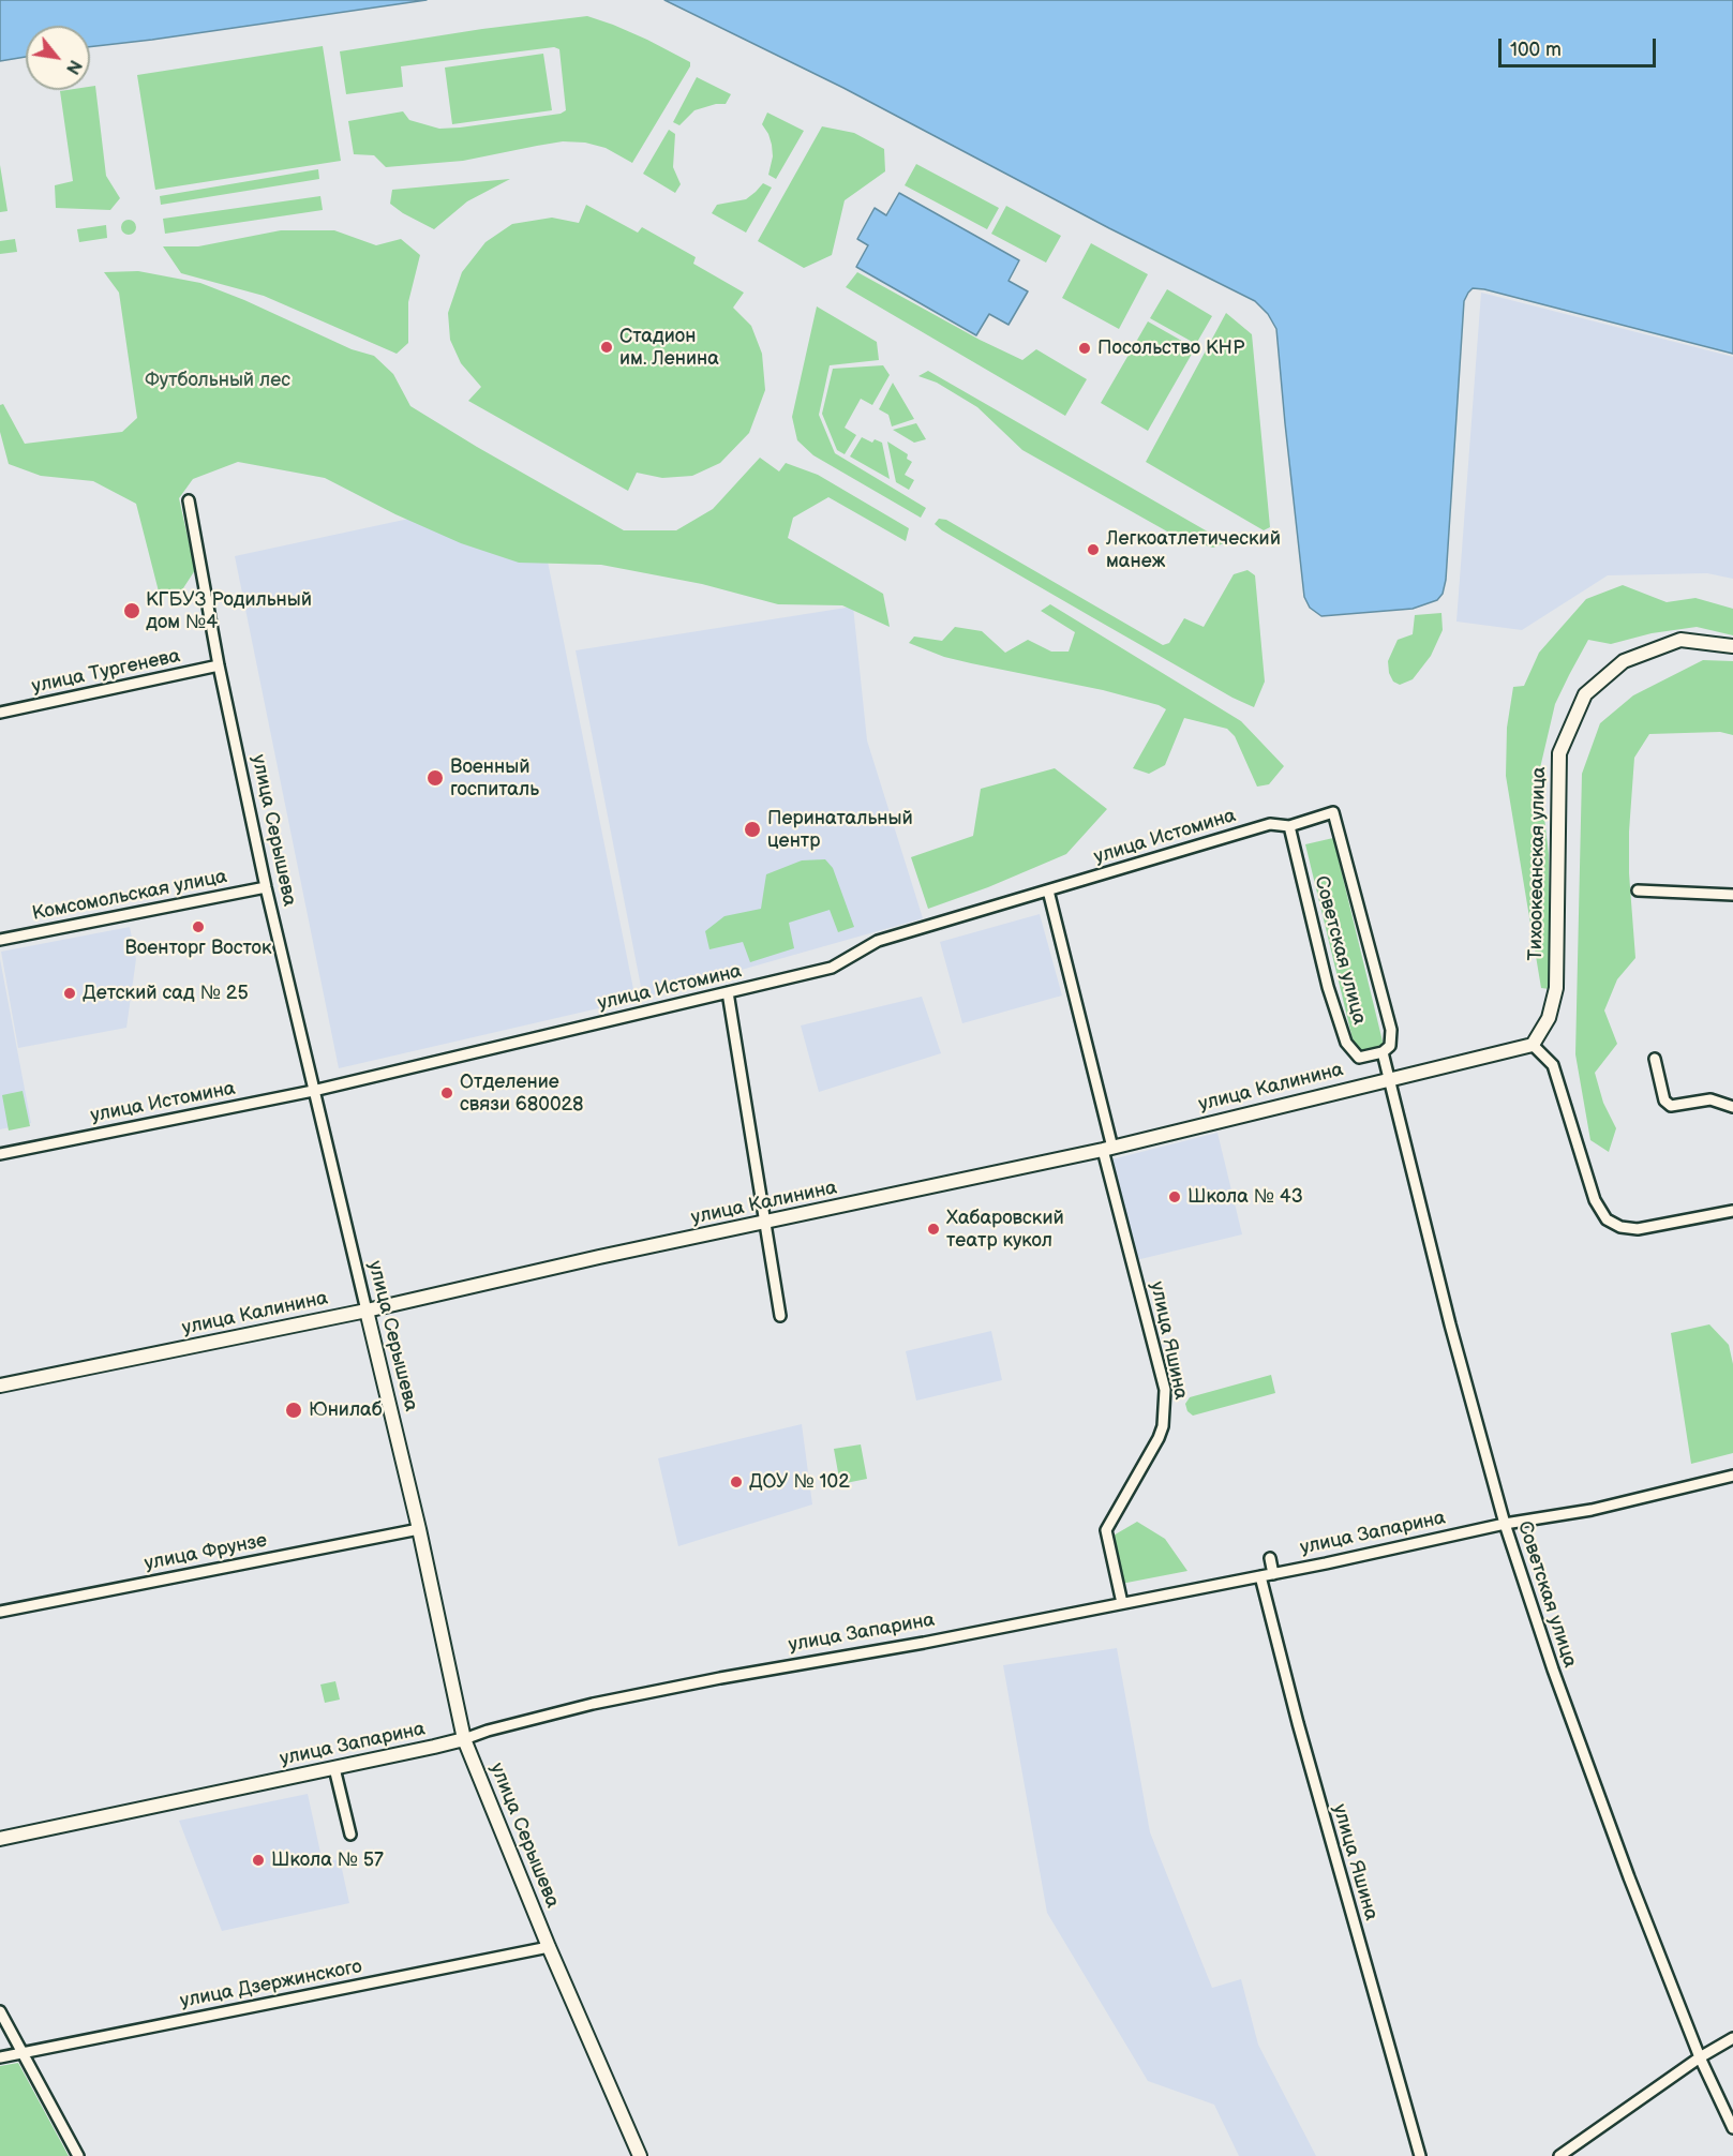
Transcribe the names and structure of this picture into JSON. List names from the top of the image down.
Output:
{
  "streets": {
    "main road": [
      "улица Серышева",
      "Тихоокеанская улица",
      "улица Калинина",
      "улица Запарина"
    ],
    "street": [
      "улица Тургенева",
      "улица Истомина",
      "Комсомольская улица",
      "Советская улица",
      "улица Яшина",
      "улица Фрунзе",
      "улица Дзержинского"
    ]
  },
  "crossings": [
    ["улица Тургенева", "улица Серышева"],
    ["улица Серышева", "улица Истомина"],
    ["улица Серышева", "Комсомольская улица"],
    ["улица Серышева", "улица Калинина"],
    ["улица Серышева", "улица Запарина"],
    ["улица Серышева", "улица Фрунзе"],
    ["улица Серышева", "улица Дзержинского"],
    ["улица Истомина", "Советская улица"],
    ["улица Истомина", "улица Яшина"],
    ["Тихоокеанская улица", "улица Калинина"],
    ["Советская улица", "улица Калинина"],
    ["Советская улица", "улица Запарина"],
    ["улица Калинина", "улица Яшина"],
    ["улица Яшина", "улица Запарина"]
  ],
  "parks": ["Футбольный лес"],
  "places": [
    "Стадион им. Ленина",
    "Посольство КНР",
    "Легкоатлетический манеж",
    "КГБУЗ Родильный дом №4",
    "Военный госпиталь",
    "Перинатальный центр",
    "Военторг Восток",
    "Детский сад № 25",
    "Отделение связи 680028",
    "Школа № 43",
    "Хабаровский театр кукол",
    "Юнилаб",
    "ДОУ № 102",
    "Школа № 57"
  ],
  "scale_bar": "100 m",
  "north": "bottom right"
}
